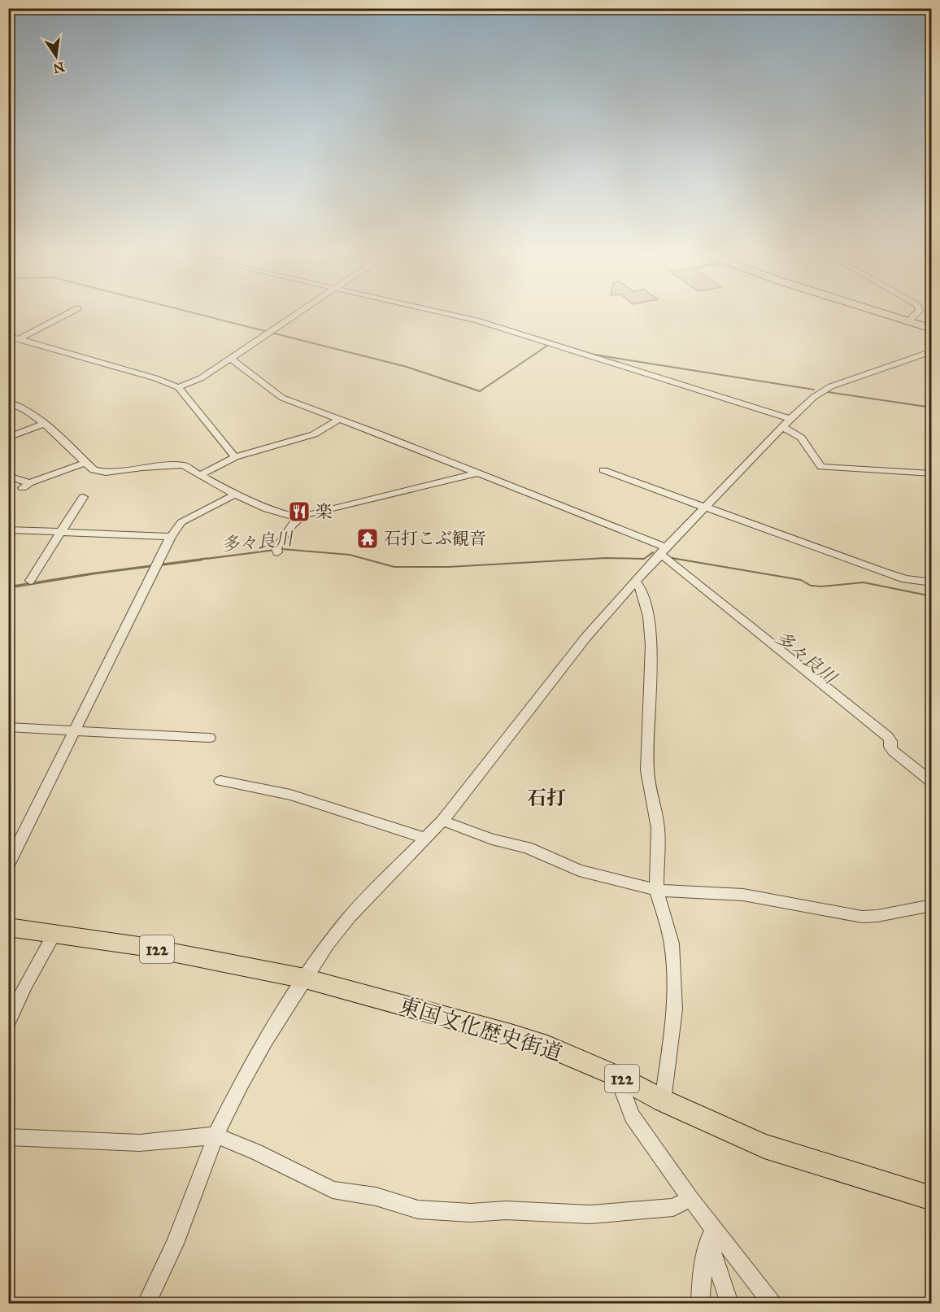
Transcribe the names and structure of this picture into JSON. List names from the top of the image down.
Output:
{
  "streets": {
    "highway": ["122", "東国文化歴史街道"]
  },
  "districts": ["石打"],
  "water": ["多々良川"],
  "places": {
    "restaurant": ["楽"],
    "temple": ["石打こぶ観音"]
  },
  "north": "bottom"
}
